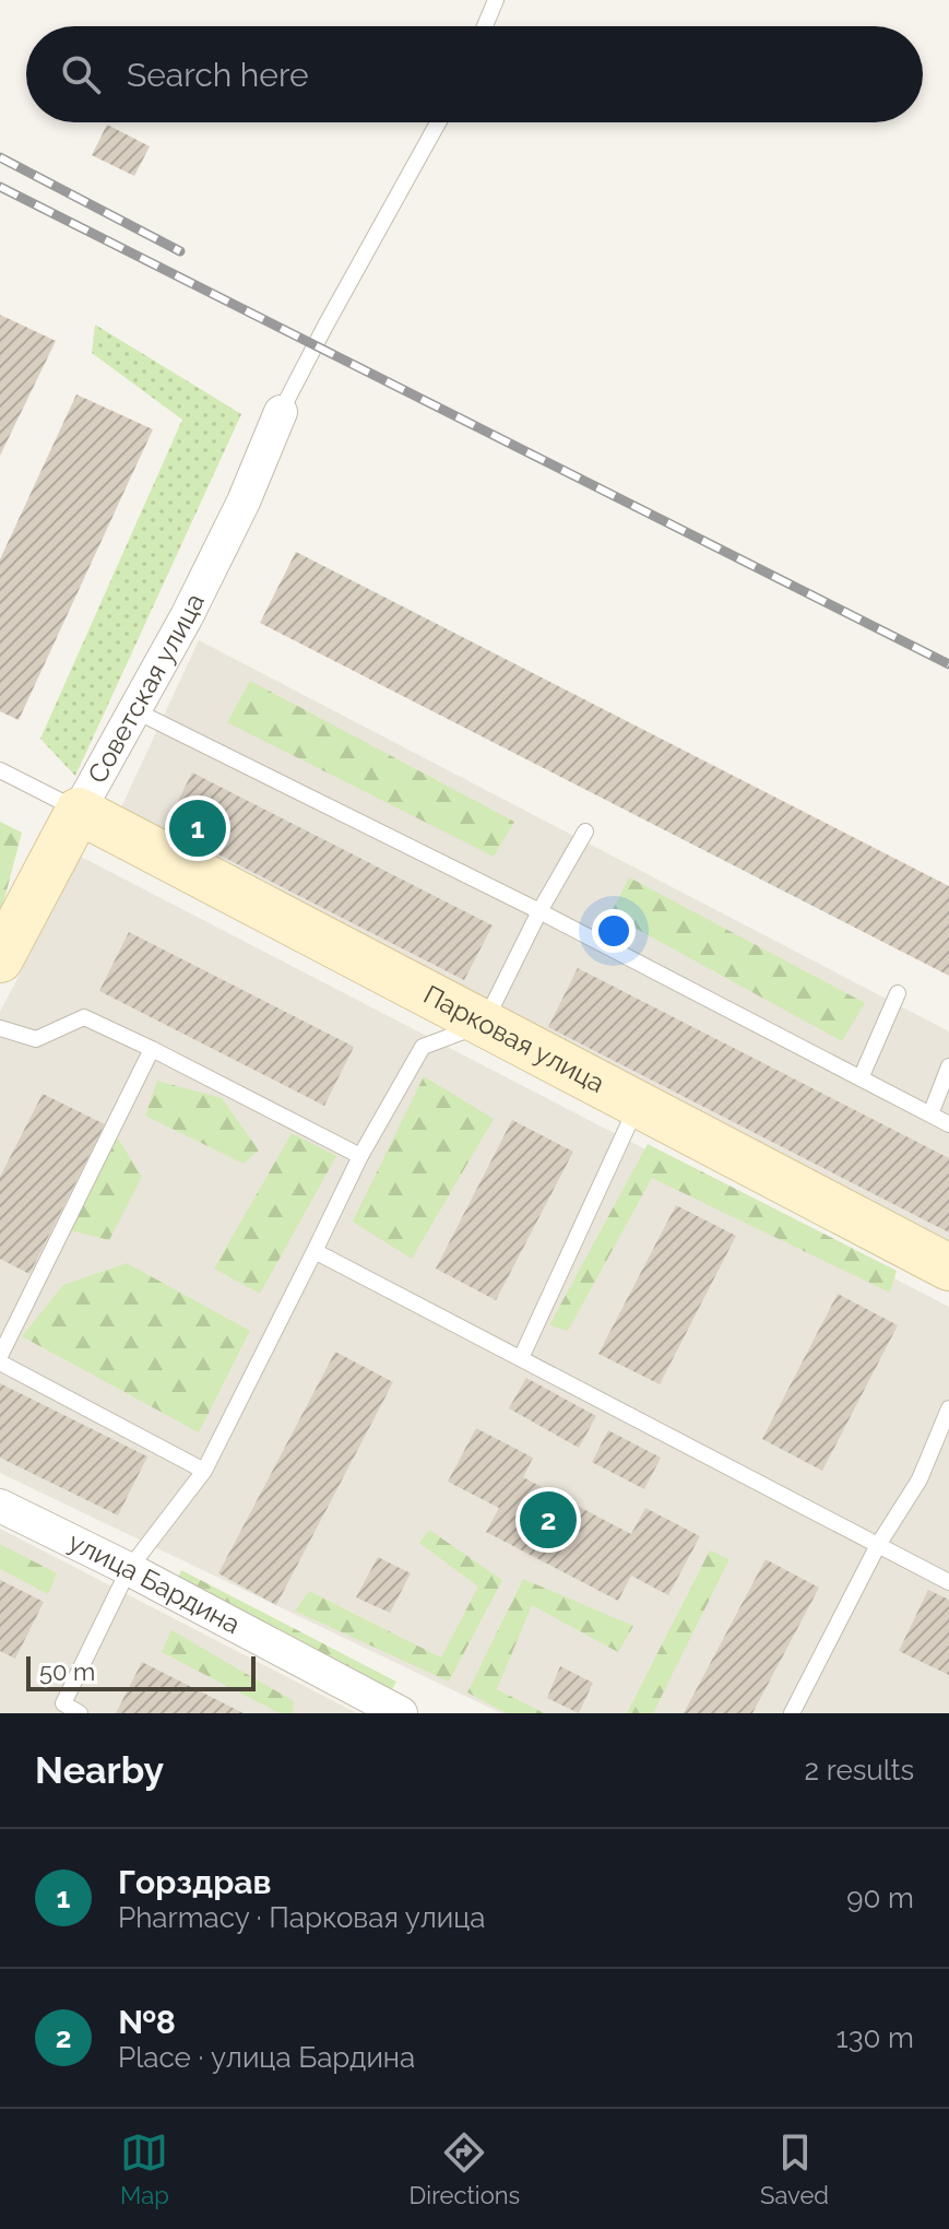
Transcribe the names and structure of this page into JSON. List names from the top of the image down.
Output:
{
  "streets": {
    "street": ["Советская улица", "Парковая улица", "улица Бардина"]
  },
  "crossings": [
    ["Советская улица", "Парковая улица"]
  ],
  "scale_bar": "50 m",
  "page": {
    "search": "Search here",
    "pins": ["1", "2"],
    "scale": "50 m",
    "heading": ["Nearby", "2 results"],
    "list": [
      {
        "mark": "1",
        "name": "Горздрав",
        "note": "Pharmacy · Парковая улица",
        "value": "90 m"
      },
      {
        "mark": "2",
        "name": "№8",
        "note": "Place · улица Бардина",
        "value": "130 m"
      }
    ],
    "nav": ["Map", "Directions", "Saved"]
  }
}
